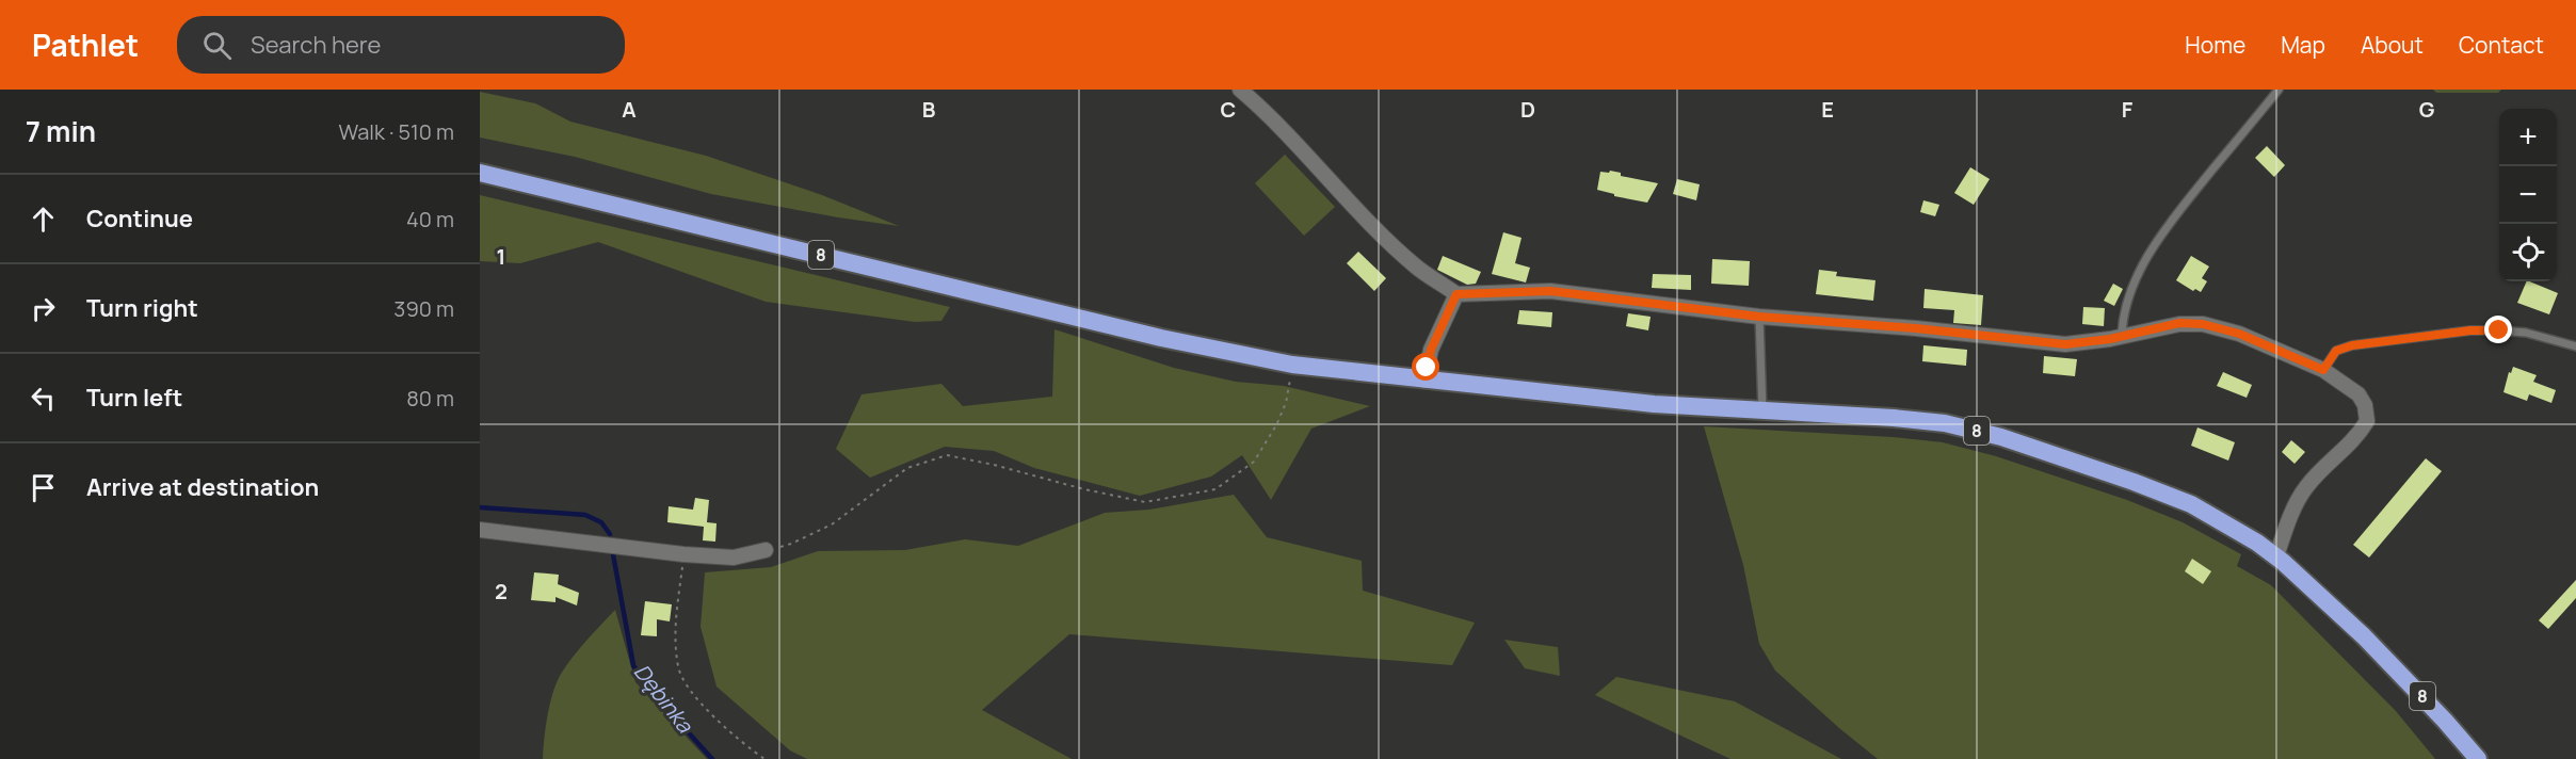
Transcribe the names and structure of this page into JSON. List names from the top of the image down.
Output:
{
  "streets": {
    "highway": ["8"]
  },
  "water": ["Dębinka"],
  "page": {
    "header": "Pathlet",
    "search": "Search here",
    "nav": [
      "Home",
      "Map",
      "About",
      "Contact"
    ],
    "heading": ["7 min", "Walk · 510 m"],
    "map_buttons": ["+", "−"],
    "list": [
      ["Continue", "40 m"],
      ["Turn right", "390 m"],
      ["Turn left", "80 m"],
      "Arrive at destination"
    ]
  },
  "grid": {
    "columns": [
      "A",
      "B",
      "C",
      "D",
      "E",
      "F",
      "G"
    ],
    "rows": ["1", "2"]
  }
}
